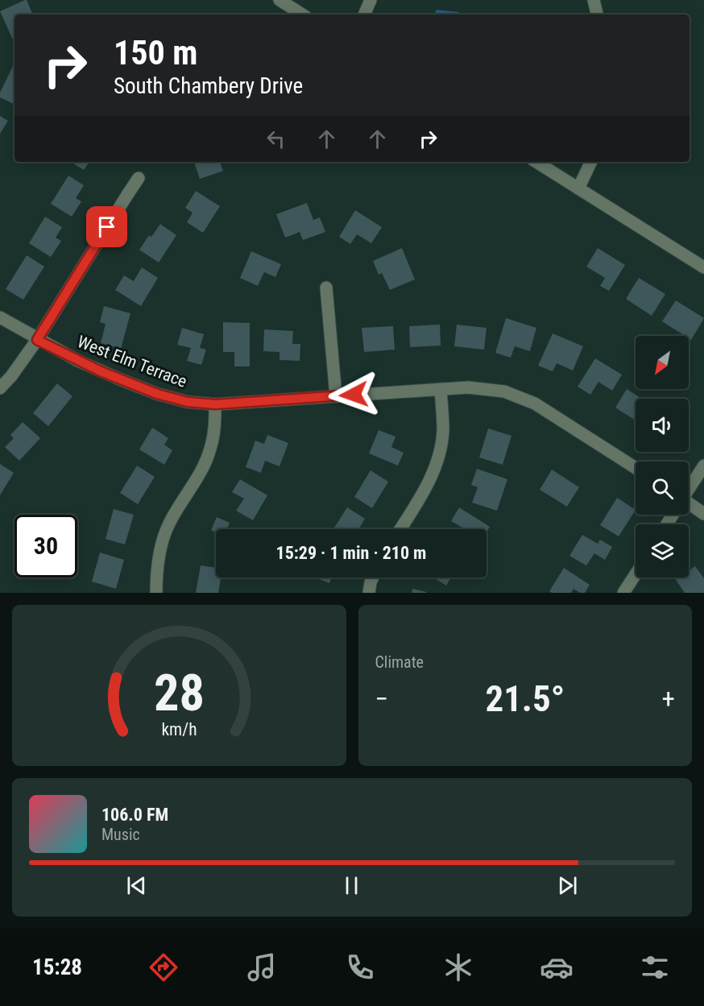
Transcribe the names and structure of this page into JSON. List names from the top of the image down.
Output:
{
  "streets": {
    "street": ["West Elm Terrace"]
  },
  "north": "bottom left",
  "page": {
    "turn": ["150 m", "South Chambery Drive"],
    "limit": "30",
    "trip": "15:29 · 1 min · 210 m",
    "tile": "Climate",
    "heat": ["−", "21.5°", "+"],
    "song": ["106.0 FM", "Music"],
    "tabs": "15:28",
    "gauge": ["28", "km/h"]
  }
}
